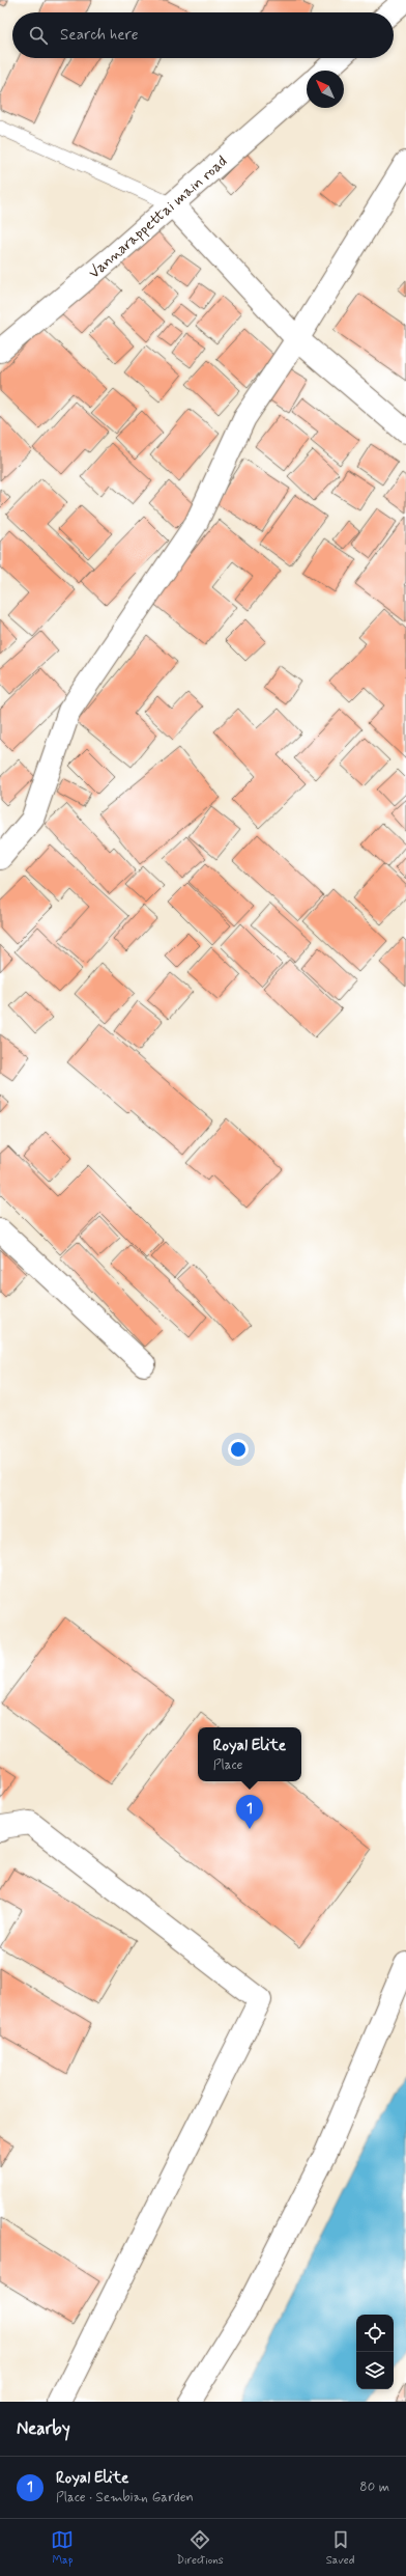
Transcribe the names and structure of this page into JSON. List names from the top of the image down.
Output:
{
  "streets": {
    "street": ["Vannarappettai main road"]
  },
  "north": "top left",
  "page": {
    "search": "Search here",
    "popup": ["Royal Elite", "Place"],
    "pins": "1",
    "heading": "Nearby",
    "list": [
      {
        "mark": "1",
        "name": "Royal Elite",
        "note": "Place · Sembian Garden",
        "value": "80 m"
      }
    ],
    "nav": ["Map", "Directions", "Saved"]
  }
}
